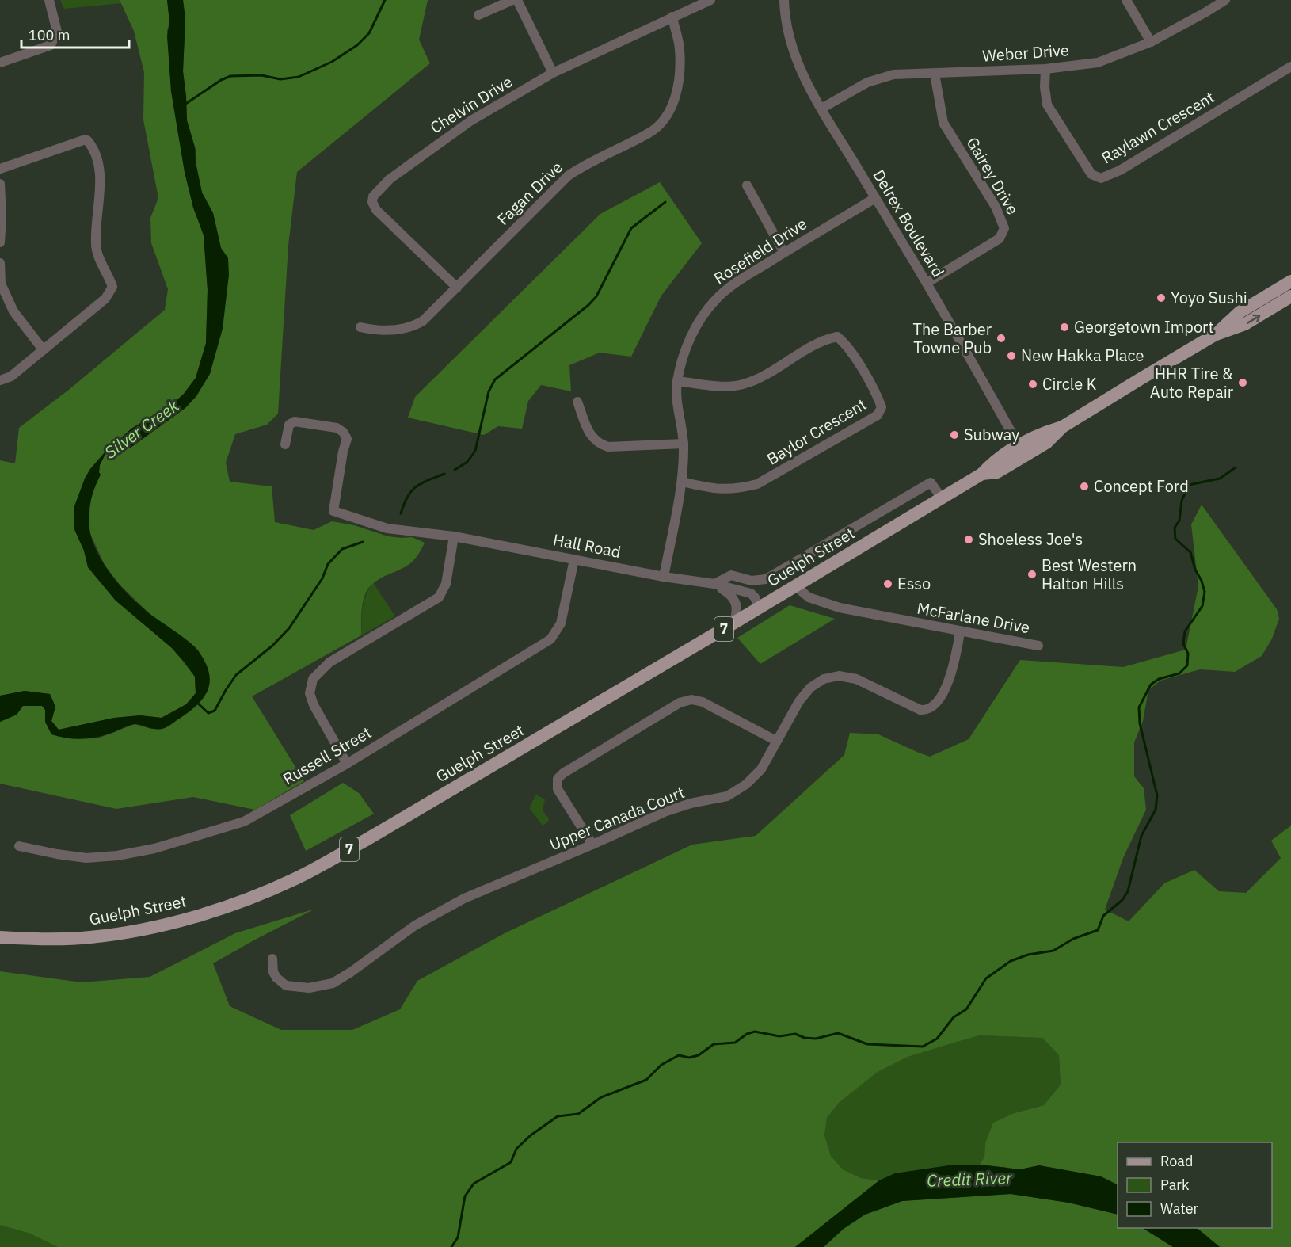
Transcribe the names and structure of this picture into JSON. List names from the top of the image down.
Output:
{
  "streets": {
    "main road": ["Guelph Street", "7"],
    "street": [
      "Weber Drive",
      "Chelvin Drive",
      "Raylawn Crescent",
      "Gairey Drive",
      "Fagan Drive",
      "Delrex Boulevard",
      "Rosefield Drive",
      "Baylor Crescent",
      "Hall Road",
      "McFarlane Drive",
      "Russell Street",
      "Upper Canada Court"
    ]
  },
  "crossings": [
    ["Weber Drive", "Raylawn Crescent"],
    ["Weber Drive", "Gairey Drive"],
    ["Weber Drive", "Delrex Boulevard"],
    ["Chelvin Drive", "Fagan Drive"],
    ["Gairey Drive", "Delrex Boulevard"],
    ["Delrex Boulevard", "Rosefield Drive"],
    ["Delrex Boulevard", "Guelph Street"],
    ["Rosefield Drive", "Baylor Crescent"],
    ["Rosefield Drive", "Hall Road"],
    ["Hall Road", "Guelph Street"],
    ["Hall Road", "Russell Street"],
    ["Guelph Street", "McFarlane Drive"],
    ["McFarlane Drive", "Upper Canada Court"]
  ],
  "water": ["Silver Creek", "Credit River"],
  "places": [
    "Yoyo Sushi",
    "Georgetown Import",
    "The Barber Towne Pub",
    "New Hakka Place",
    "HHR Tire & Auto Repair",
    "Circle K",
    "Subway",
    "Concept Ford",
    "Shoeless Joe's",
    "Best Western Halton Hills",
    "Esso"
  ],
  "legend": ["Road", "Park", "Water"],
  "scale_bar": "100 m"
}
